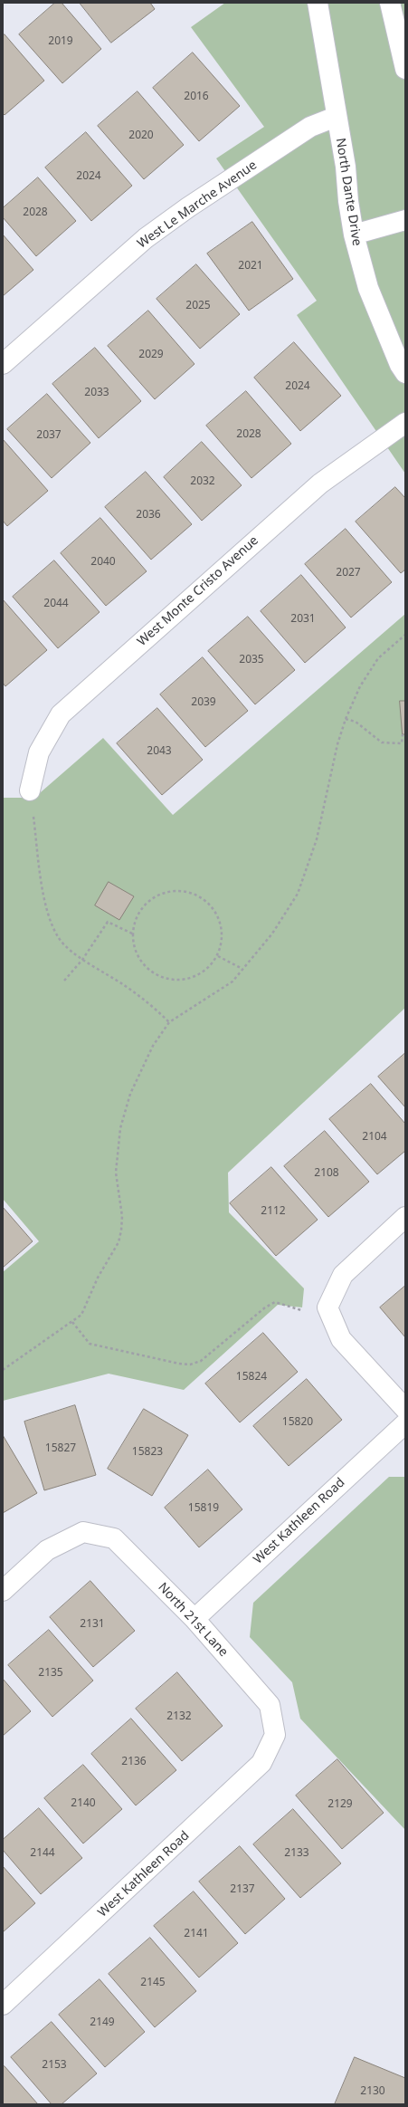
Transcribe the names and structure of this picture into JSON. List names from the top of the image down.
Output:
{
  "streets": {
    "street": [
      "North Dante Drive",
      "West Le Marche Avenue",
      "West Monte Cristo Avenue",
      "West Kathleen Road",
      "North 21st Lane"
    ]
  },
  "crossings": [
    ["North Dante Drive", "West Le Marche Avenue"],
    ["West Kathleen Road", "North 21st Lane"]
  ],
  "house_numbers": [
    "2019",
    "2016",
    "2020",
    "2024",
    "2028",
    "2021",
    "2025",
    "2029",
    "2024",
    "2033",
    "2028",
    "2037",
    "2032",
    "2036",
    "2040",
    "2027",
    "2044",
    "2031",
    "2035",
    "2039",
    "2043",
    "2104",
    "2108",
    "2112",
    "15824",
    "15820",
    "15827",
    "15823",
    "15819",
    "2131",
    "2135",
    "2132",
    "2136",
    "2140",
    "2129",
    "2144",
    "2133",
    "2137",
    "2141",
    "2145",
    "2149",
    "2153",
    "2130"
  ]
}
